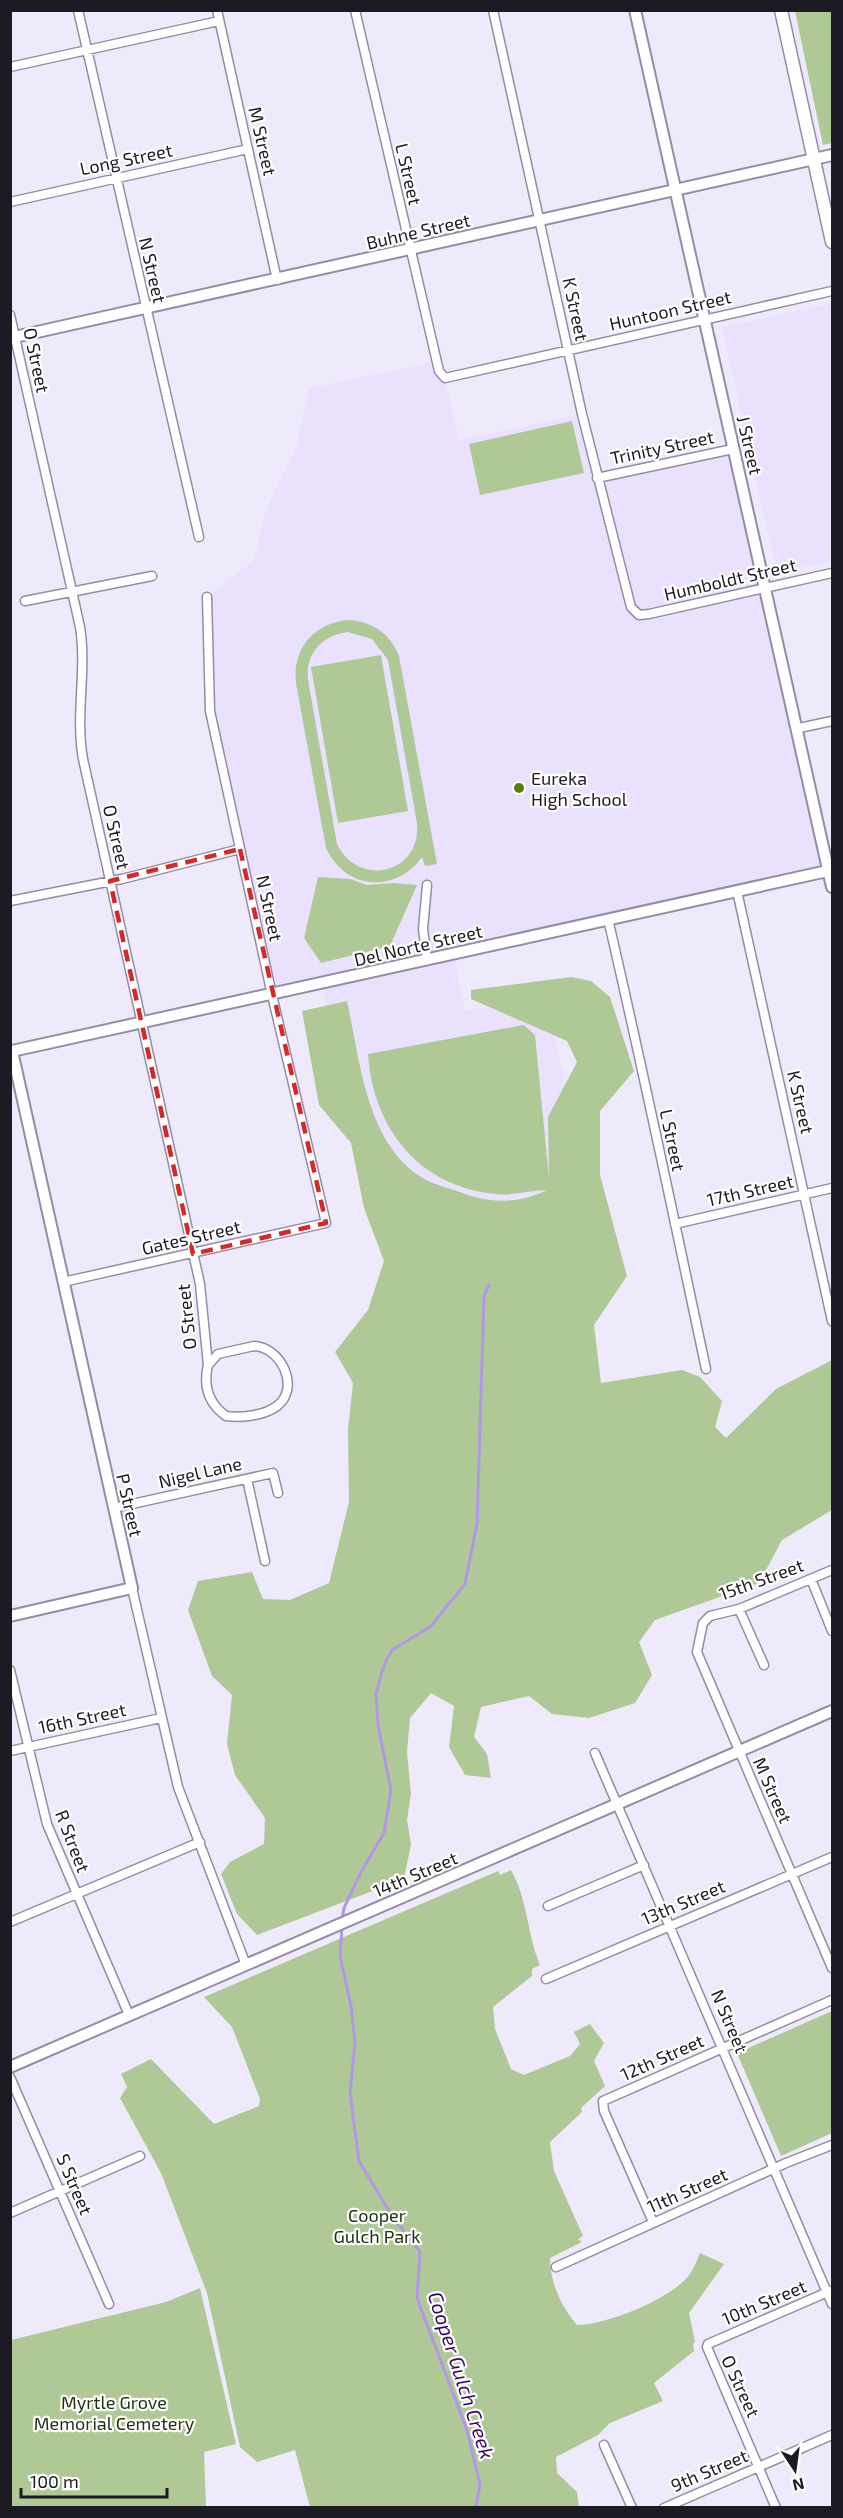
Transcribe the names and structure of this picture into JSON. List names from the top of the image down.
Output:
{
  "streets": {
    "street": [
      "M Street",
      "Long Street",
      "L Street",
      "Buhne Street",
      "N Street",
      "K Street",
      "Huntoon Street",
      "O Street",
      "J Street",
      "Trinity Street",
      "Humboldt Street",
      "Del Norte Street",
      "17th Street",
      "Gates Street",
      "Nigel Lane",
      "P Street",
      "15th Street",
      "16th Street",
      "R Street",
      "14th Street",
      "13th Street",
      "12th Street",
      "S Street",
      "11th Street",
      "10th Street",
      "9th Street"
    ]
  },
  "crossings": [
    ["M Street", "Long Street"],
    ["M Street", "Buhne Street"],
    ["M Street", "15th Street"],
    ["M Street", "14th Street"],
    ["M Street", "13th Street"],
    ["Long Street", "N Street"],
    ["L Street", "Buhne Street"],
    ["L Street", "Huntoon Street"],
    ["L Street", "Del Norte Street"],
    ["L Street", "17th Street"],
    ["Buhne Street", "N Street"],
    ["Buhne Street", "K Street"],
    ["Buhne Street", "O Street"],
    ["Buhne Street", "J Street"],
    ["N Street", "Del Norte Street"],
    ["N Street", "Gates Street"],
    ["N Street", "14th Street"],
    ["N Street", "13th Street"],
    ["N Street", "12th Street"],
    ["N Street", "11th Street"],
    ["N Street", "10th Street"],
    ["K Street", "Huntoon Street"],
    ["K Street", "Trinity Street"],
    ["K Street", "Humboldt Street"],
    ["K Street", "Del Norte Street"],
    ["K Street", "17th Street"],
    ["Huntoon Street", "J Street"],
    ["O Street", "Del Norte Street"],
    ["O Street", "Gates Street"],
    ["O Street", "10th Street"],
    ["O Street", "9th Street"],
    ["J Street", "Trinity Street"],
    ["J Street", "Humboldt Street"],
    ["J Street", "Del Norte Street"],
    ["Del Norte Street", "P Street"],
    ["Gates Street", "P Street"],
    ["Nigel Lane", "P Street"],
    ["P Street", "16th Street"],
    ["P Street", "14th Street"],
    ["16th Street", "R Street"],
    ["R Street", "14th Street"],
    ["12th Street", "11th Street"]
  ],
  "water": ["Cooper Gulch Creek"],
  "parks": ["Cooper Gulch Park", "Myrtle Grove Memorial Cemetery"],
  "places": ["Eureka High School"],
  "scale_bar": "100 m",
  "north": "bottom"
}
